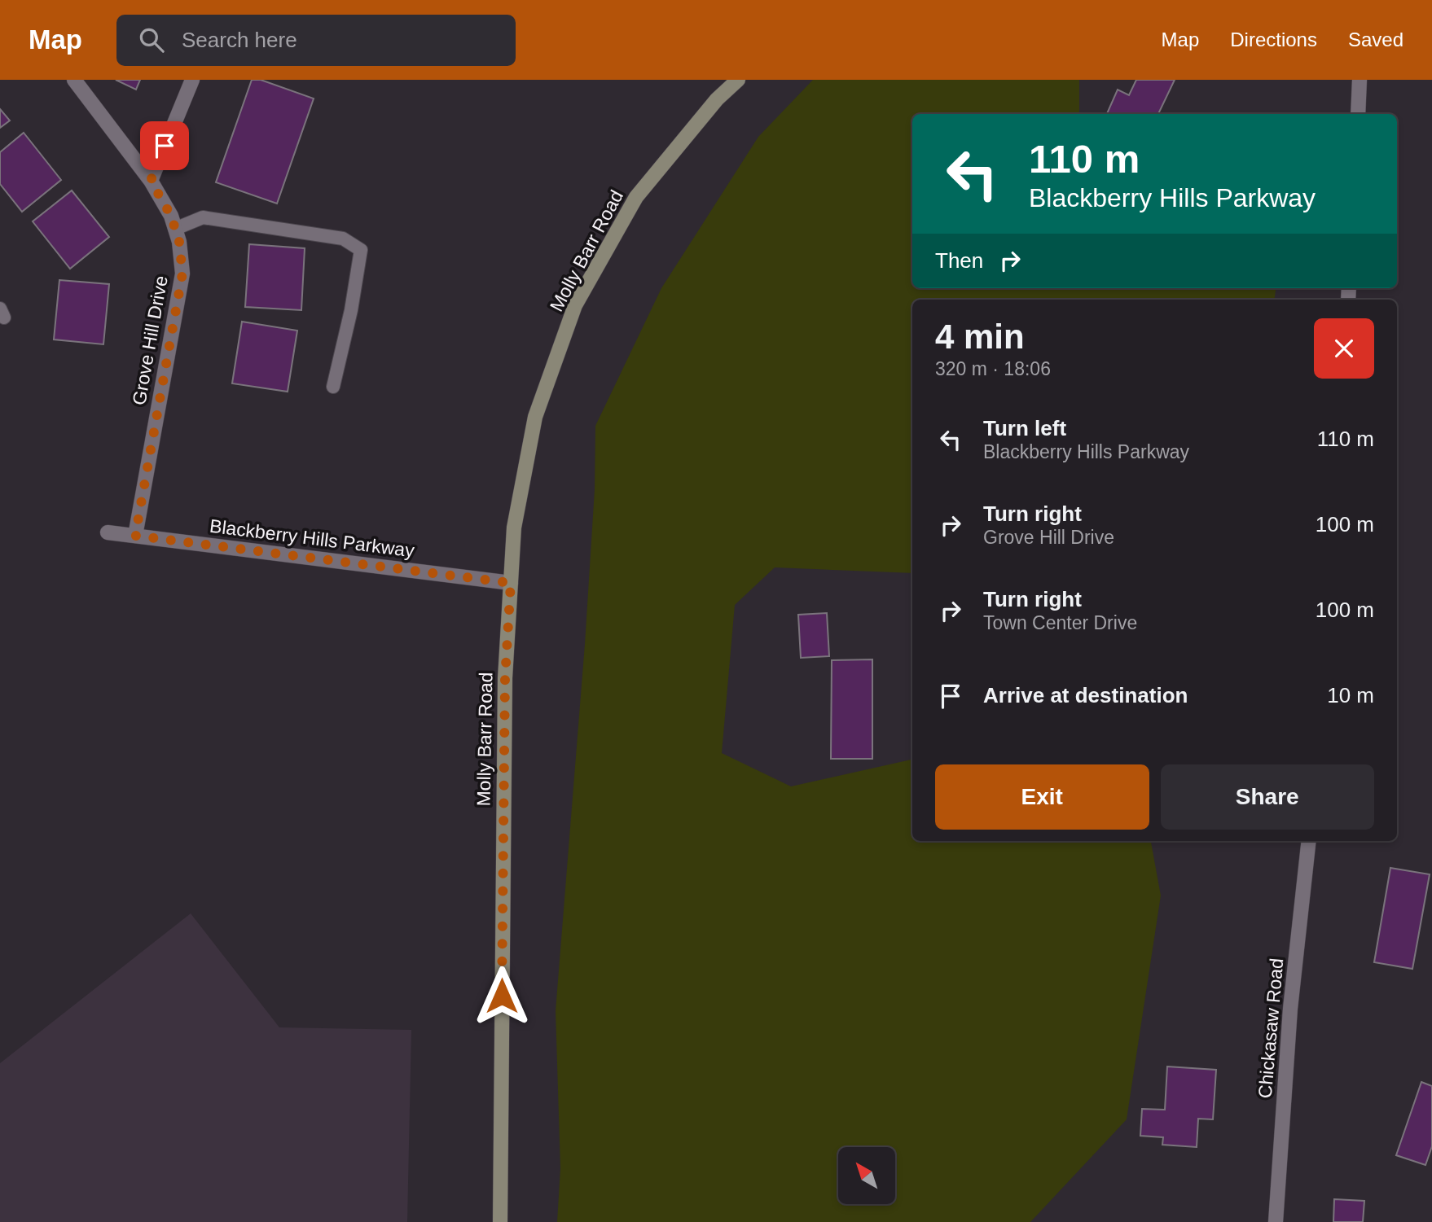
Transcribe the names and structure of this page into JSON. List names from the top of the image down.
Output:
{
  "streets": {
    "main road": ["Molly Barr Road"],
    "street": ["Grove Hill Drive", "Blackberry Hills Parkway", "Chickasaw Road"]
  },
  "crossings": [
    ["Molly Barr Road", "Blackberry Hills Parkway"],
    ["Grove Hill Drive", "Blackberry Hills Parkway"]
  ],
  "north": "top left",
  "page": {
    "header": "Map",
    "search": "Search here",
    "nav": ["Map", "Directions", "Saved"],
    "turn": ["110 m", "Blackberry Hills Parkway"],
    "then": "Then",
    "heading": ["4 min", "320 m · 18:06"],
    "list": [
      {
        "name": "Turn left",
        "note": "Blackberry Hills Parkway",
        "value": "110 m"
      },
      {
        "name": "Turn right",
        "note": "Grove Hill Drive",
        "value": "100 m"
      },
      {
        "name": "Turn right",
        "note": "Town Center Drive",
        "value": "100 m"
      },
      {
        "name": "Arrive at destination",
        "value": "10 m"
      }
    ],
    "buttons": ["Exit", "Share"]
  }
}
